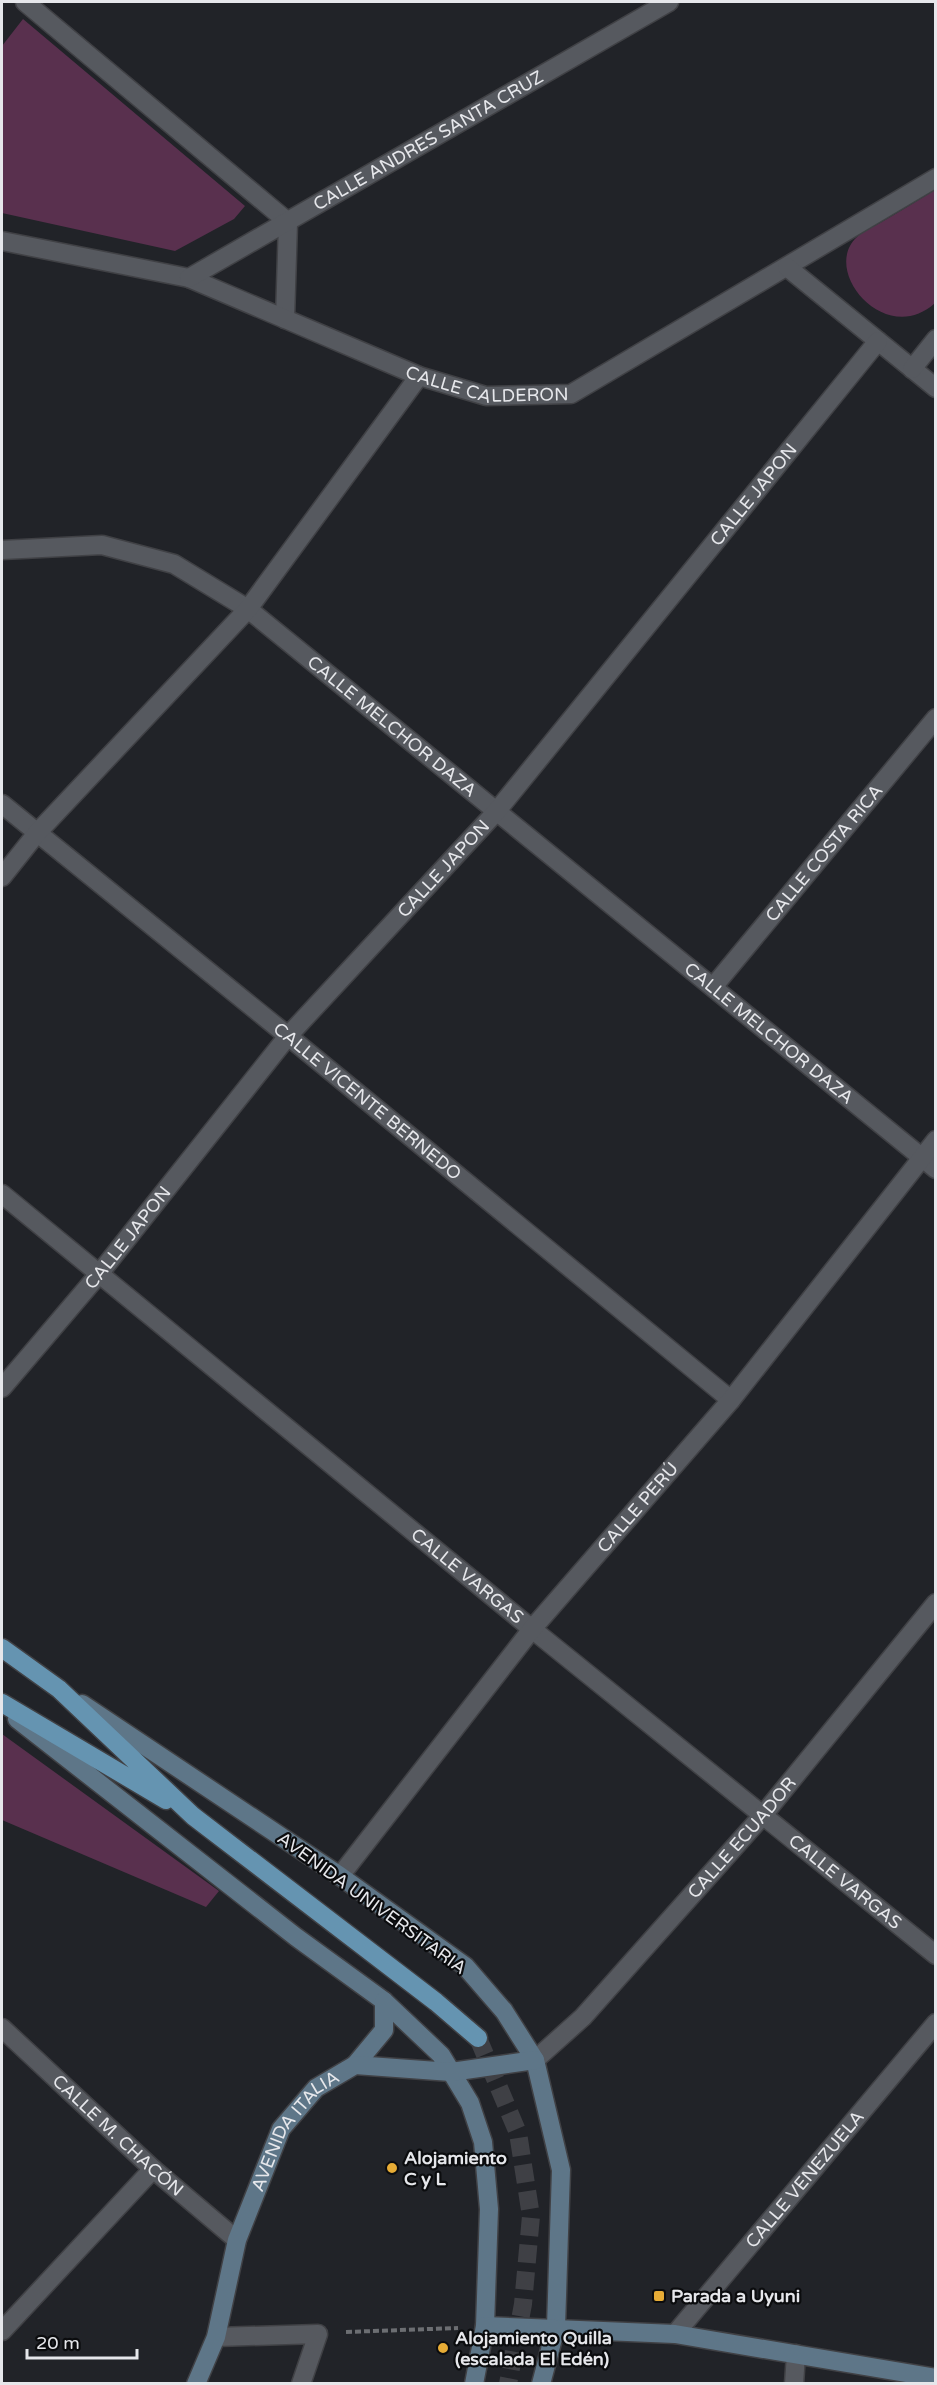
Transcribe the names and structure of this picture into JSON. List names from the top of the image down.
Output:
{
  "streets": {
    "main road": ["AVENIDA UNIVERSITARIA", "AVENIDA ITALIA"],
    "street": [
      "CALLE ANDRES SANTA CRUZ",
      "CALLE CALDERON",
      "CALLE JAPON",
      "CALLE MELCHOR DAZA",
      "CALLE COSTA RICA",
      "CALLE VICENTE BERNEDO",
      "CALLE PERÚ",
      "CALLE VARGAS",
      "CALLE ECUADOR",
      "CALLE M. CHACÓN",
      "CALLE VENEZUELA"
    ]
  },
  "crossings": [
    ["CALLE ANDRES SANTA CRUZ", "CALLE CALDERON"],
    ["CALLE JAPON", "CALLE MELCHOR DAZA"],
    ["CALLE JAPON", "CALLE VICENTE BERNEDO"],
    ["CALLE JAPON", "CALLE VARGAS"],
    ["CALLE MELCHOR DAZA", "CALLE COSTA RICA"],
    ["CALLE MELCHOR DAZA", "CALLE PERÚ"],
    ["CALLE VICENTE BERNEDO", "CALLE PERÚ"],
    ["CALLE PERÚ", "CALLE VARGAS"],
    ["CALLE PERÚ", "AVENIDA UNIVERSITARIA"],
    ["CALLE VARGAS", "CALLE ECUADOR"],
    ["CALLE ECUADOR", "AVENIDA UNIVERSITARIA"],
    ["CALLE ECUADOR", "AVENIDA ITALIA"],
    ["AVENIDA UNIVERSITARIA", "AVENIDA ITALIA"],
    ["CALLE M. CHACÓN", "AVENIDA ITALIA"]
  ],
  "places": {
    "other": ["Alojamiento C y L", "Alojamiento Quilla (escalada El Edén)"],
    "transit": ["Parada a Uyuni"]
  },
  "scale_bar": "20 m"
}
